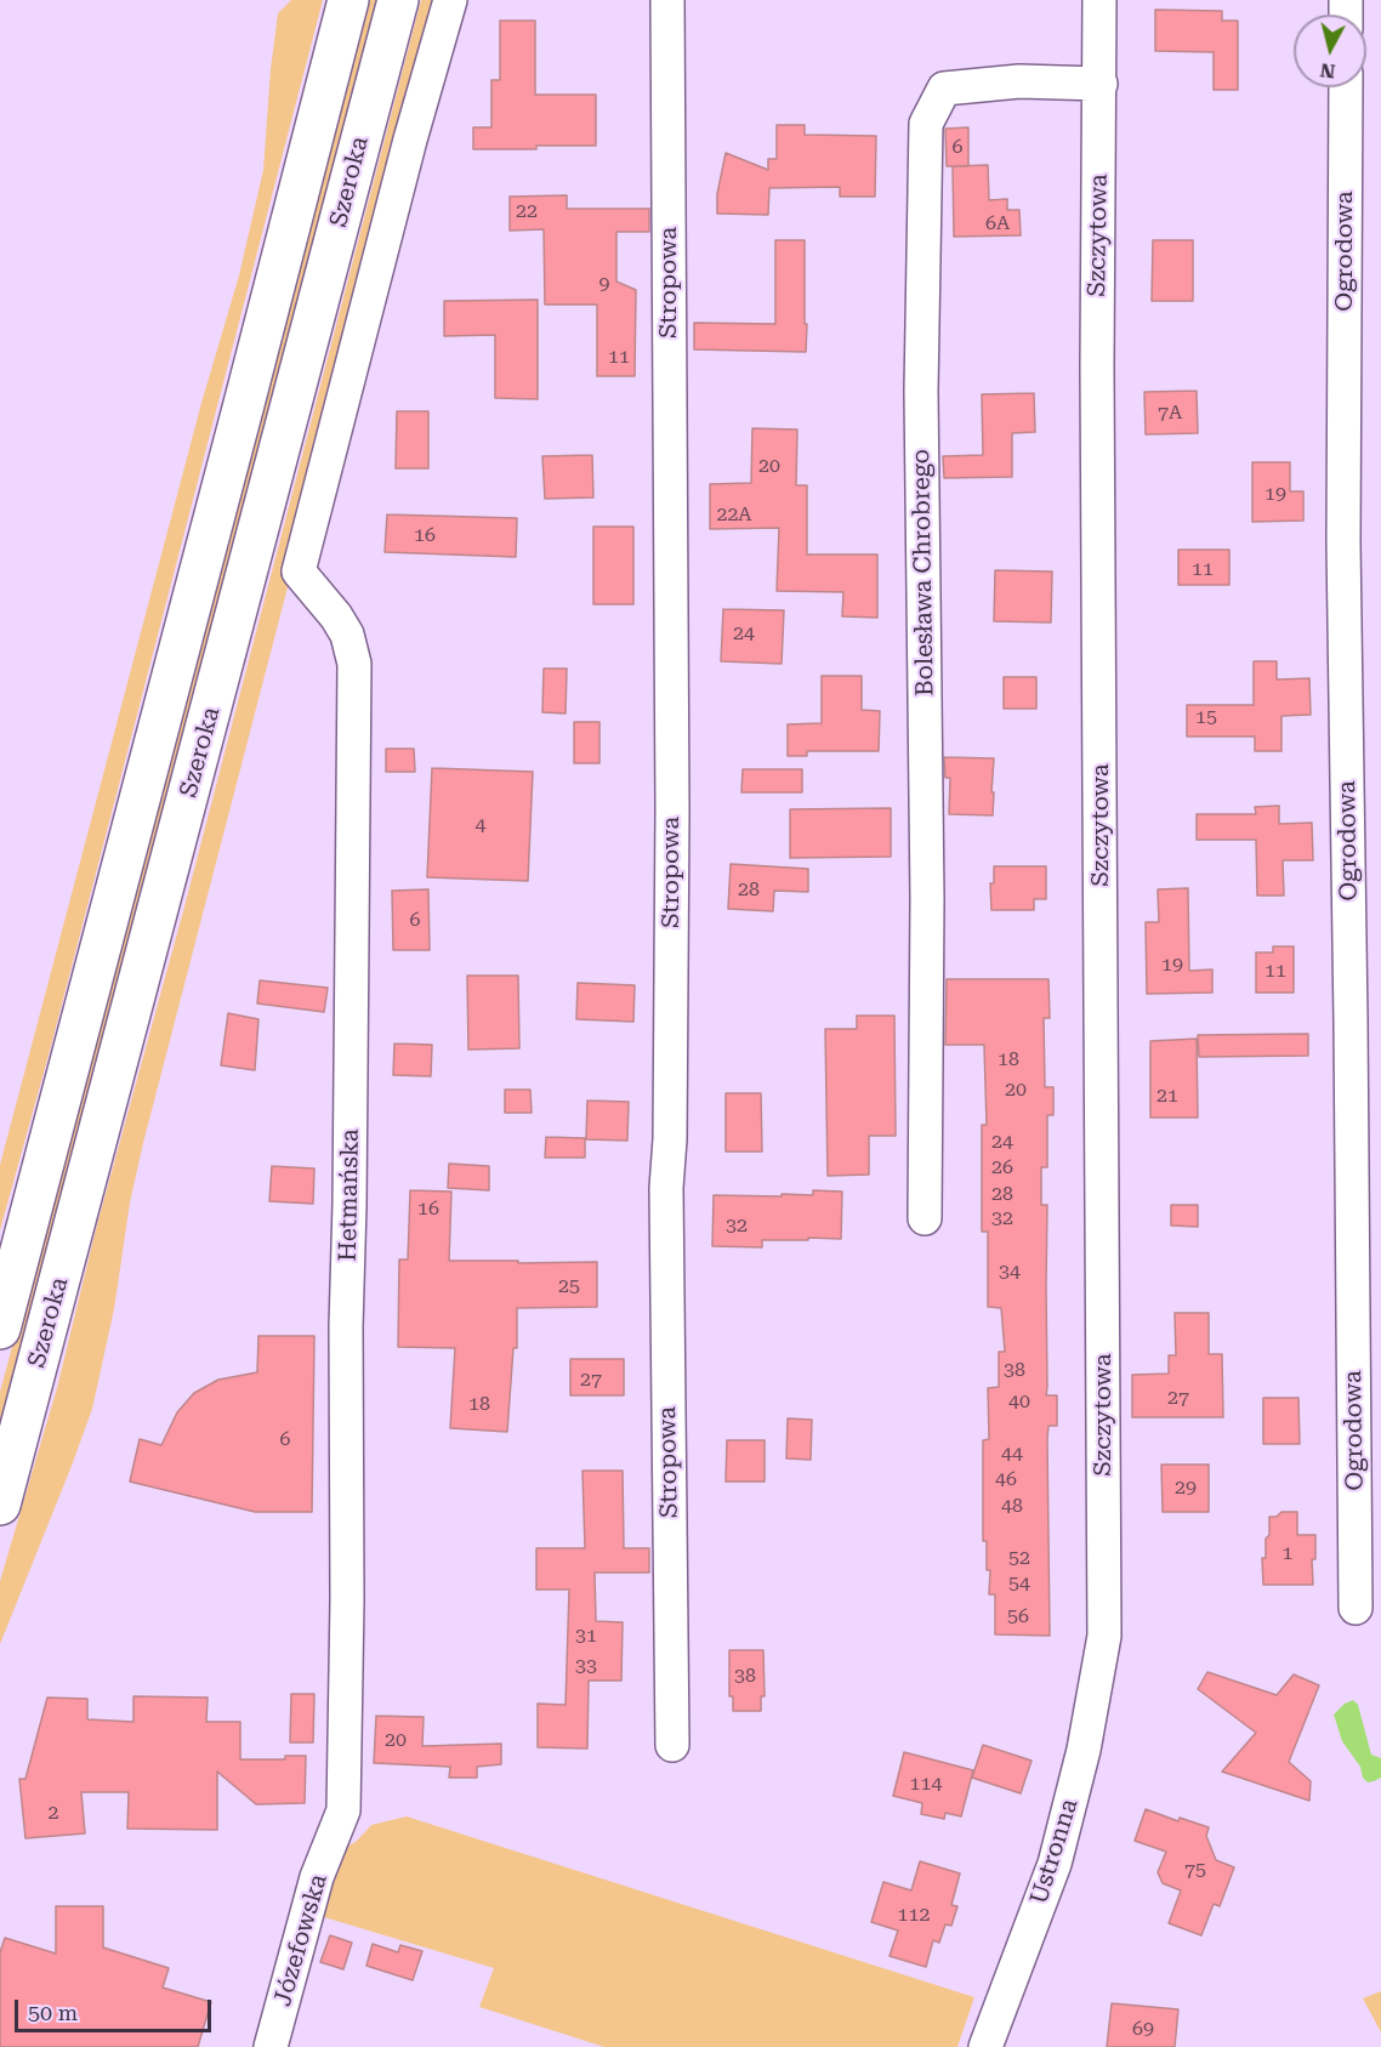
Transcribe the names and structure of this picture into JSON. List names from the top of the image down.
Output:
{
  "streets": {
    "main road": ["Szeroka"],
    "street": [
      "Szczytowa",
      "Ogrodowa",
      "Stropowa",
      "Bolesława Chrobrego",
      "Hetmańska",
      "Ustronna",
      "Józefowska"
    ]
  },
  "crossings": [
    ["Szczytowa", "Bolesława Chrobrego"],
    ["Szczytowa", "Ustronna"],
    ["Hetmańska", "Józefowska"]
  ],
  "house_numbers": [
    "6",
    "22",
    "6A",
    "9",
    "11",
    "7A",
    "20",
    "19",
    "22A",
    "16",
    "11",
    "24",
    "15",
    "4",
    "28",
    "6",
    "19",
    "11",
    "18",
    "20",
    "21",
    "24",
    "26",
    "28",
    "16",
    "32",
    "32",
    "34",
    "25",
    "38",
    "27",
    "27",
    "40",
    "18",
    "6",
    "44",
    "46",
    "29",
    "48",
    "1",
    "52",
    "54",
    "56",
    "31",
    "33",
    "38",
    "20",
    "114",
    "2",
    "75",
    "112",
    "69"
  ],
  "scale_bar": "50 m",
  "north": "bottom"
}
